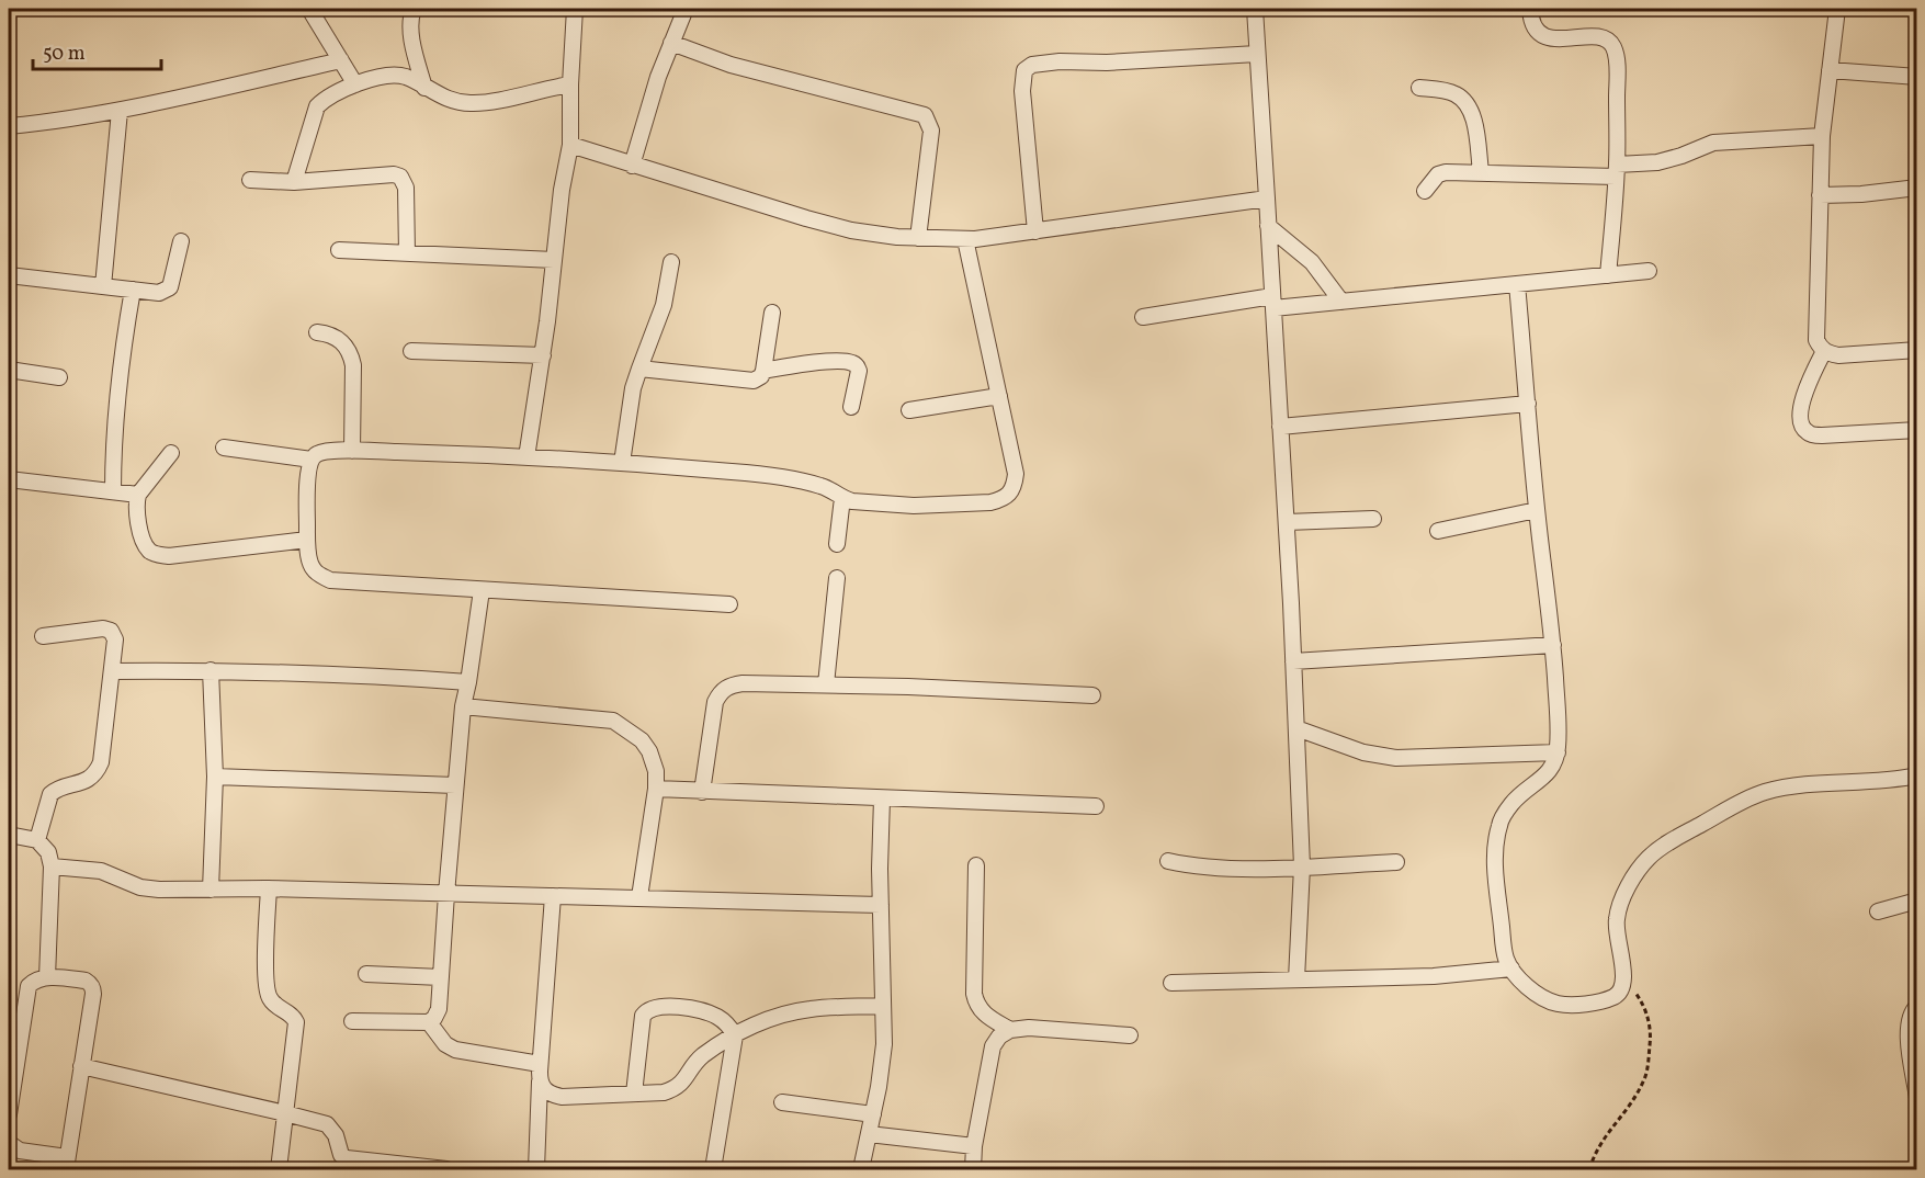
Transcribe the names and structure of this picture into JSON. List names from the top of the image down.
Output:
{
  "scale_bar": "50 m"
}
